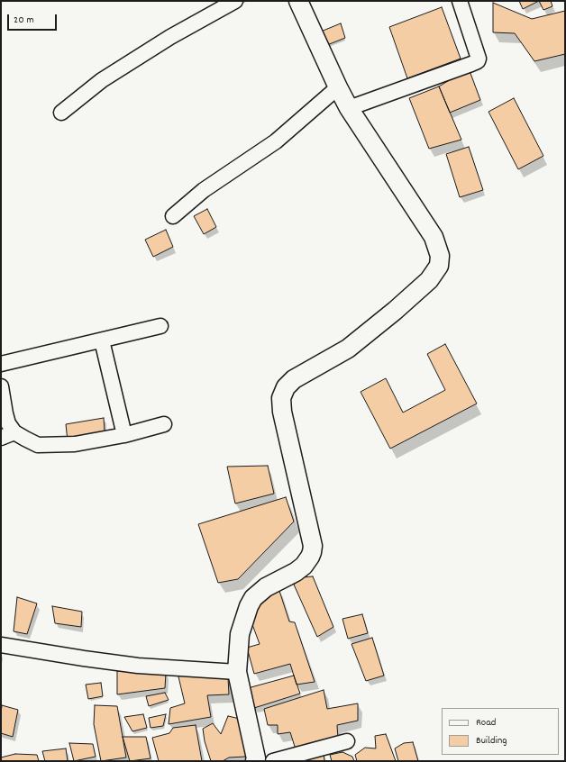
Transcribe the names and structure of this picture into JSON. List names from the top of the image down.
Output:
{
  "legend": ["Road", "Building"],
  "scale_bar": "20 m"
}
